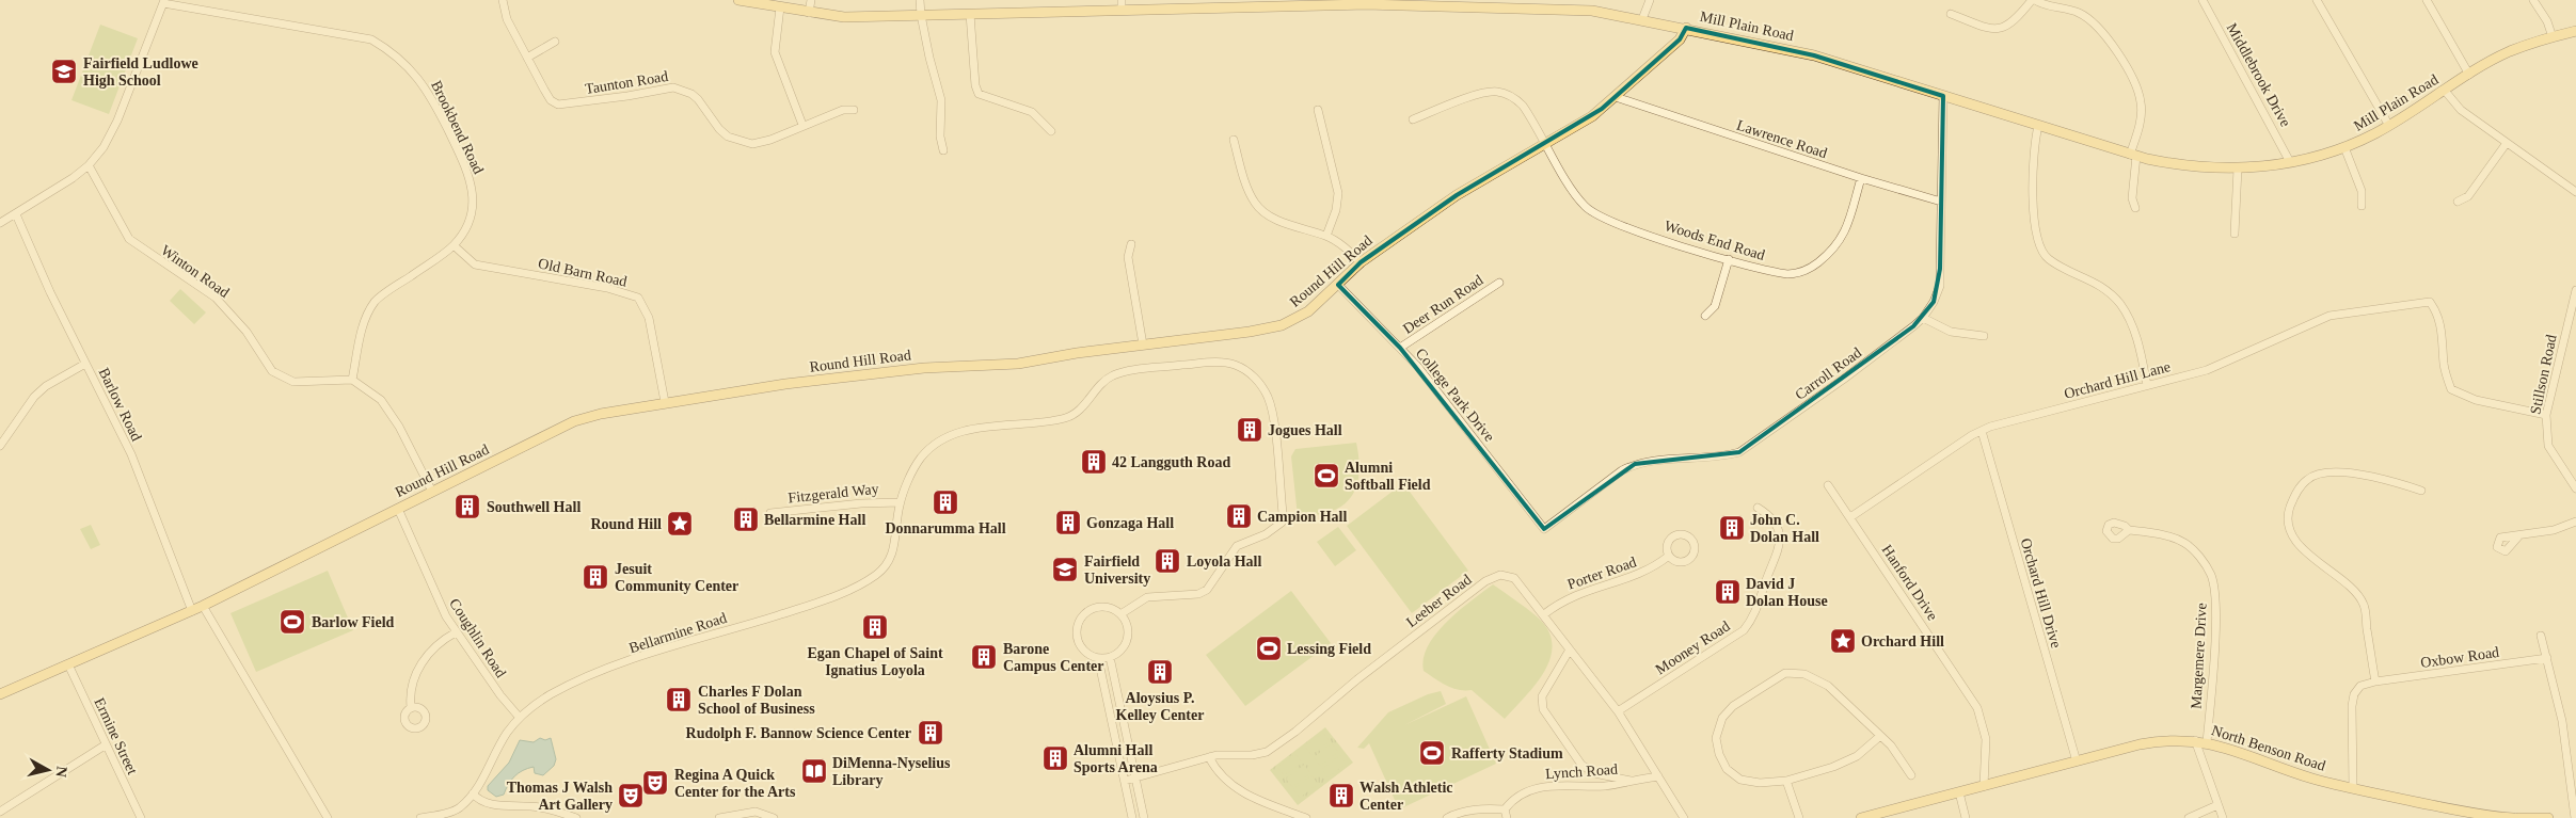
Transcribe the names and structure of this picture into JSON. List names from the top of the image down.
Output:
{
  "streets": {
    "main road": ["Mill Plain Road", "Round Hill Road", "North Benson Road"],
    "street": [
      "Middlebrook Drive",
      "Taunton Road",
      "Brookbend Road",
      "Lawrence Road",
      "Woods End Road",
      "Winton Road",
      "Old Barn Road",
      "Deer Run Road",
      "Carroll Road",
      "Stillson Road",
      "Orchard Hill Lane",
      "College Park Drive",
      "Barlow Road",
      "Fitzgerald Way",
      "Porter Road",
      "Hanford Drive",
      "Orchard Hill Drive",
      "Leeber Road",
      "Bellarmine Road",
      "Coughlin Road",
      "Mooney Road",
      "Margemere Drive",
      "Oxbow Road",
      "Ermine Street",
      "Lynch Road"
    ]
  },
  "crossings": [
    ["Mill Plain Road", "Middlebrook Drive"],
    ["Mill Plain Road", "Round Hill Road"],
    ["Mill Plain Road", "Carroll Road"],
    ["Brookbend Road", "Winton Road"],
    ["Brookbend Road", "Old Barn Road"],
    ["Lawrence Road", "Woods End Road"],
    ["Lawrence Road", "Round Hill Road"],
    ["Lawrence Road", "Carroll Road"],
    ["Woods End Road", "Round Hill Road"],
    ["Round Hill Road", "Old Barn Road"],
    ["Round Hill Road", "College Park Drive"],
    ["Round Hill Road", "Barlow Road"],
    ["Round Hill Road", "Coughlin Road"],
    ["Round Hill Road", "Ermine Street"],
    ["Deer Run Road", "College Park Drive"],
    ["Carroll Road", "College Park Drive"],
    ["Stillson Road", "Orchard Hill Lane"],
    ["Orchard Hill Lane", "Hanford Drive"],
    ["Orchard Hill Lane", "Orchard Hill Drive"],
    ["Fitzgerald Way", "Bellarmine Road"],
    ["Porter Road", "Leeber Road"],
    ["Hanford Drive", "North Benson Road"],
    ["Orchard Hill Drive", "North Benson Road"],
    ["Leeber Road", "Mooney Road"],
    ["Leeber Road", "Lynch Road"],
    ["Bellarmine Road", "Coughlin Road"],
    ["Margemere Drive", "North Benson Road"]
  ],
  "places": {
    "school or university": ["Fairfield Ludlowe High School", "Fairfield University"],
    "building": [
      "Jogues Hall",
      "42 Langguth Road",
      "Donnarumma Hall",
      "Southwell Hall",
      "Campion Hall",
      "Bellarmine Hall",
      "Gonzaga Hall",
      "John C. Dolan Hall",
      "Loyola Hall",
      "Jesuit Community Center",
      "David J Dolan House",
      "Egan Chapel of Saint Ignatius Loyola",
      "Barone Campus Center",
      "Aloysius P. Kelley Center",
      "Charles F Dolan School of Business",
      "Rudolph F. Bannow Science Center",
      "Alumni Hall Sports Arena",
      "Walsh Athletic Center"
    ],
    "sports": [
      "Alumni Softball Field",
      "Barlow Field",
      "Lessing Field",
      "Rafferty Stadium"
    ],
    "place": ["Round Hill", "Orchard Hill"],
    "library": ["DiMenna-Nyselius Library"],
    "theatre": ["Regina A Quick Center for the Arts", "Thomas J Walsh Art Gallery"]
  },
  "north": "right"
}
